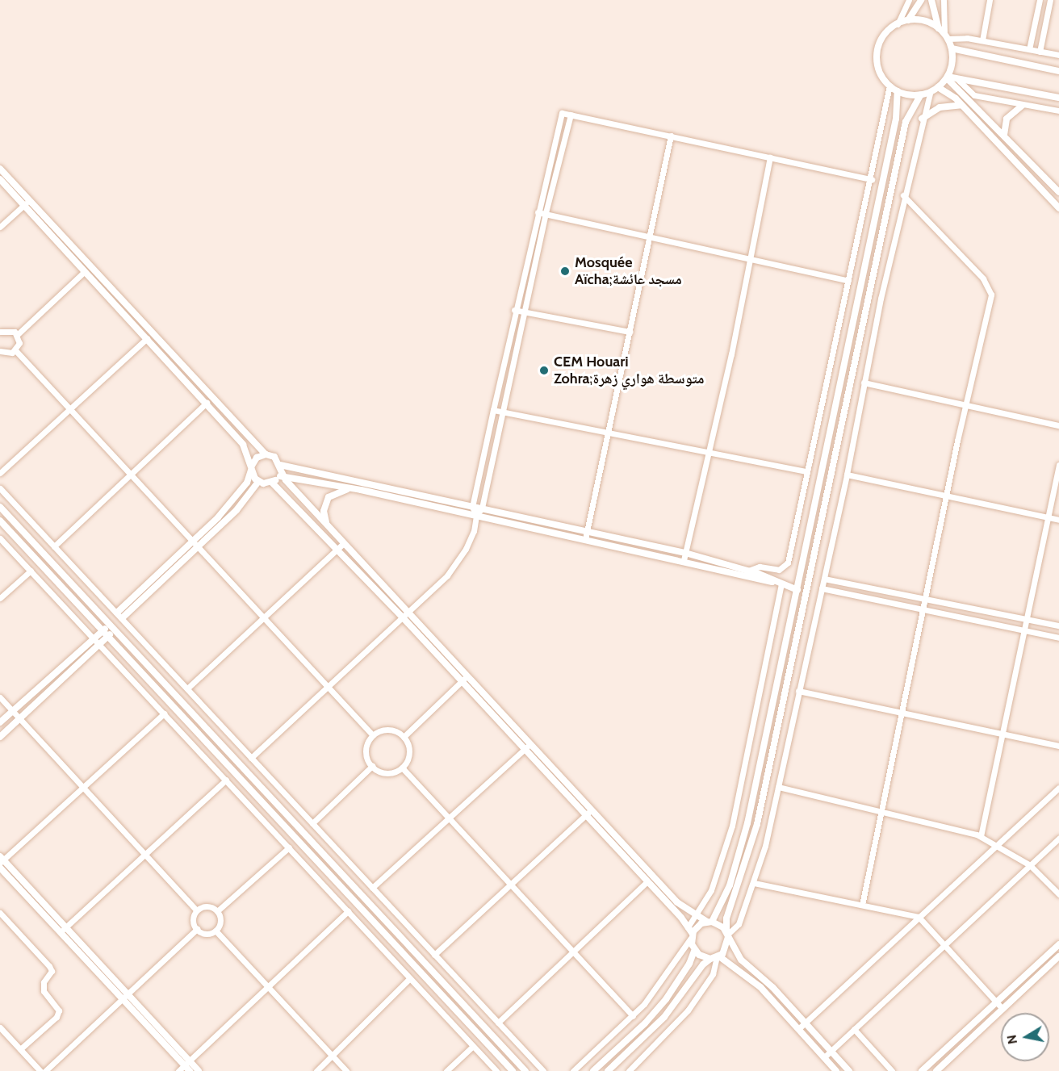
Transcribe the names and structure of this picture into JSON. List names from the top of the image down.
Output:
{
  "places": ["Mosquée Aïcha;مسجد عائشة", "CEM Houari Zohra;متوسطة هواري زهرة"],
  "north": "left"
}
